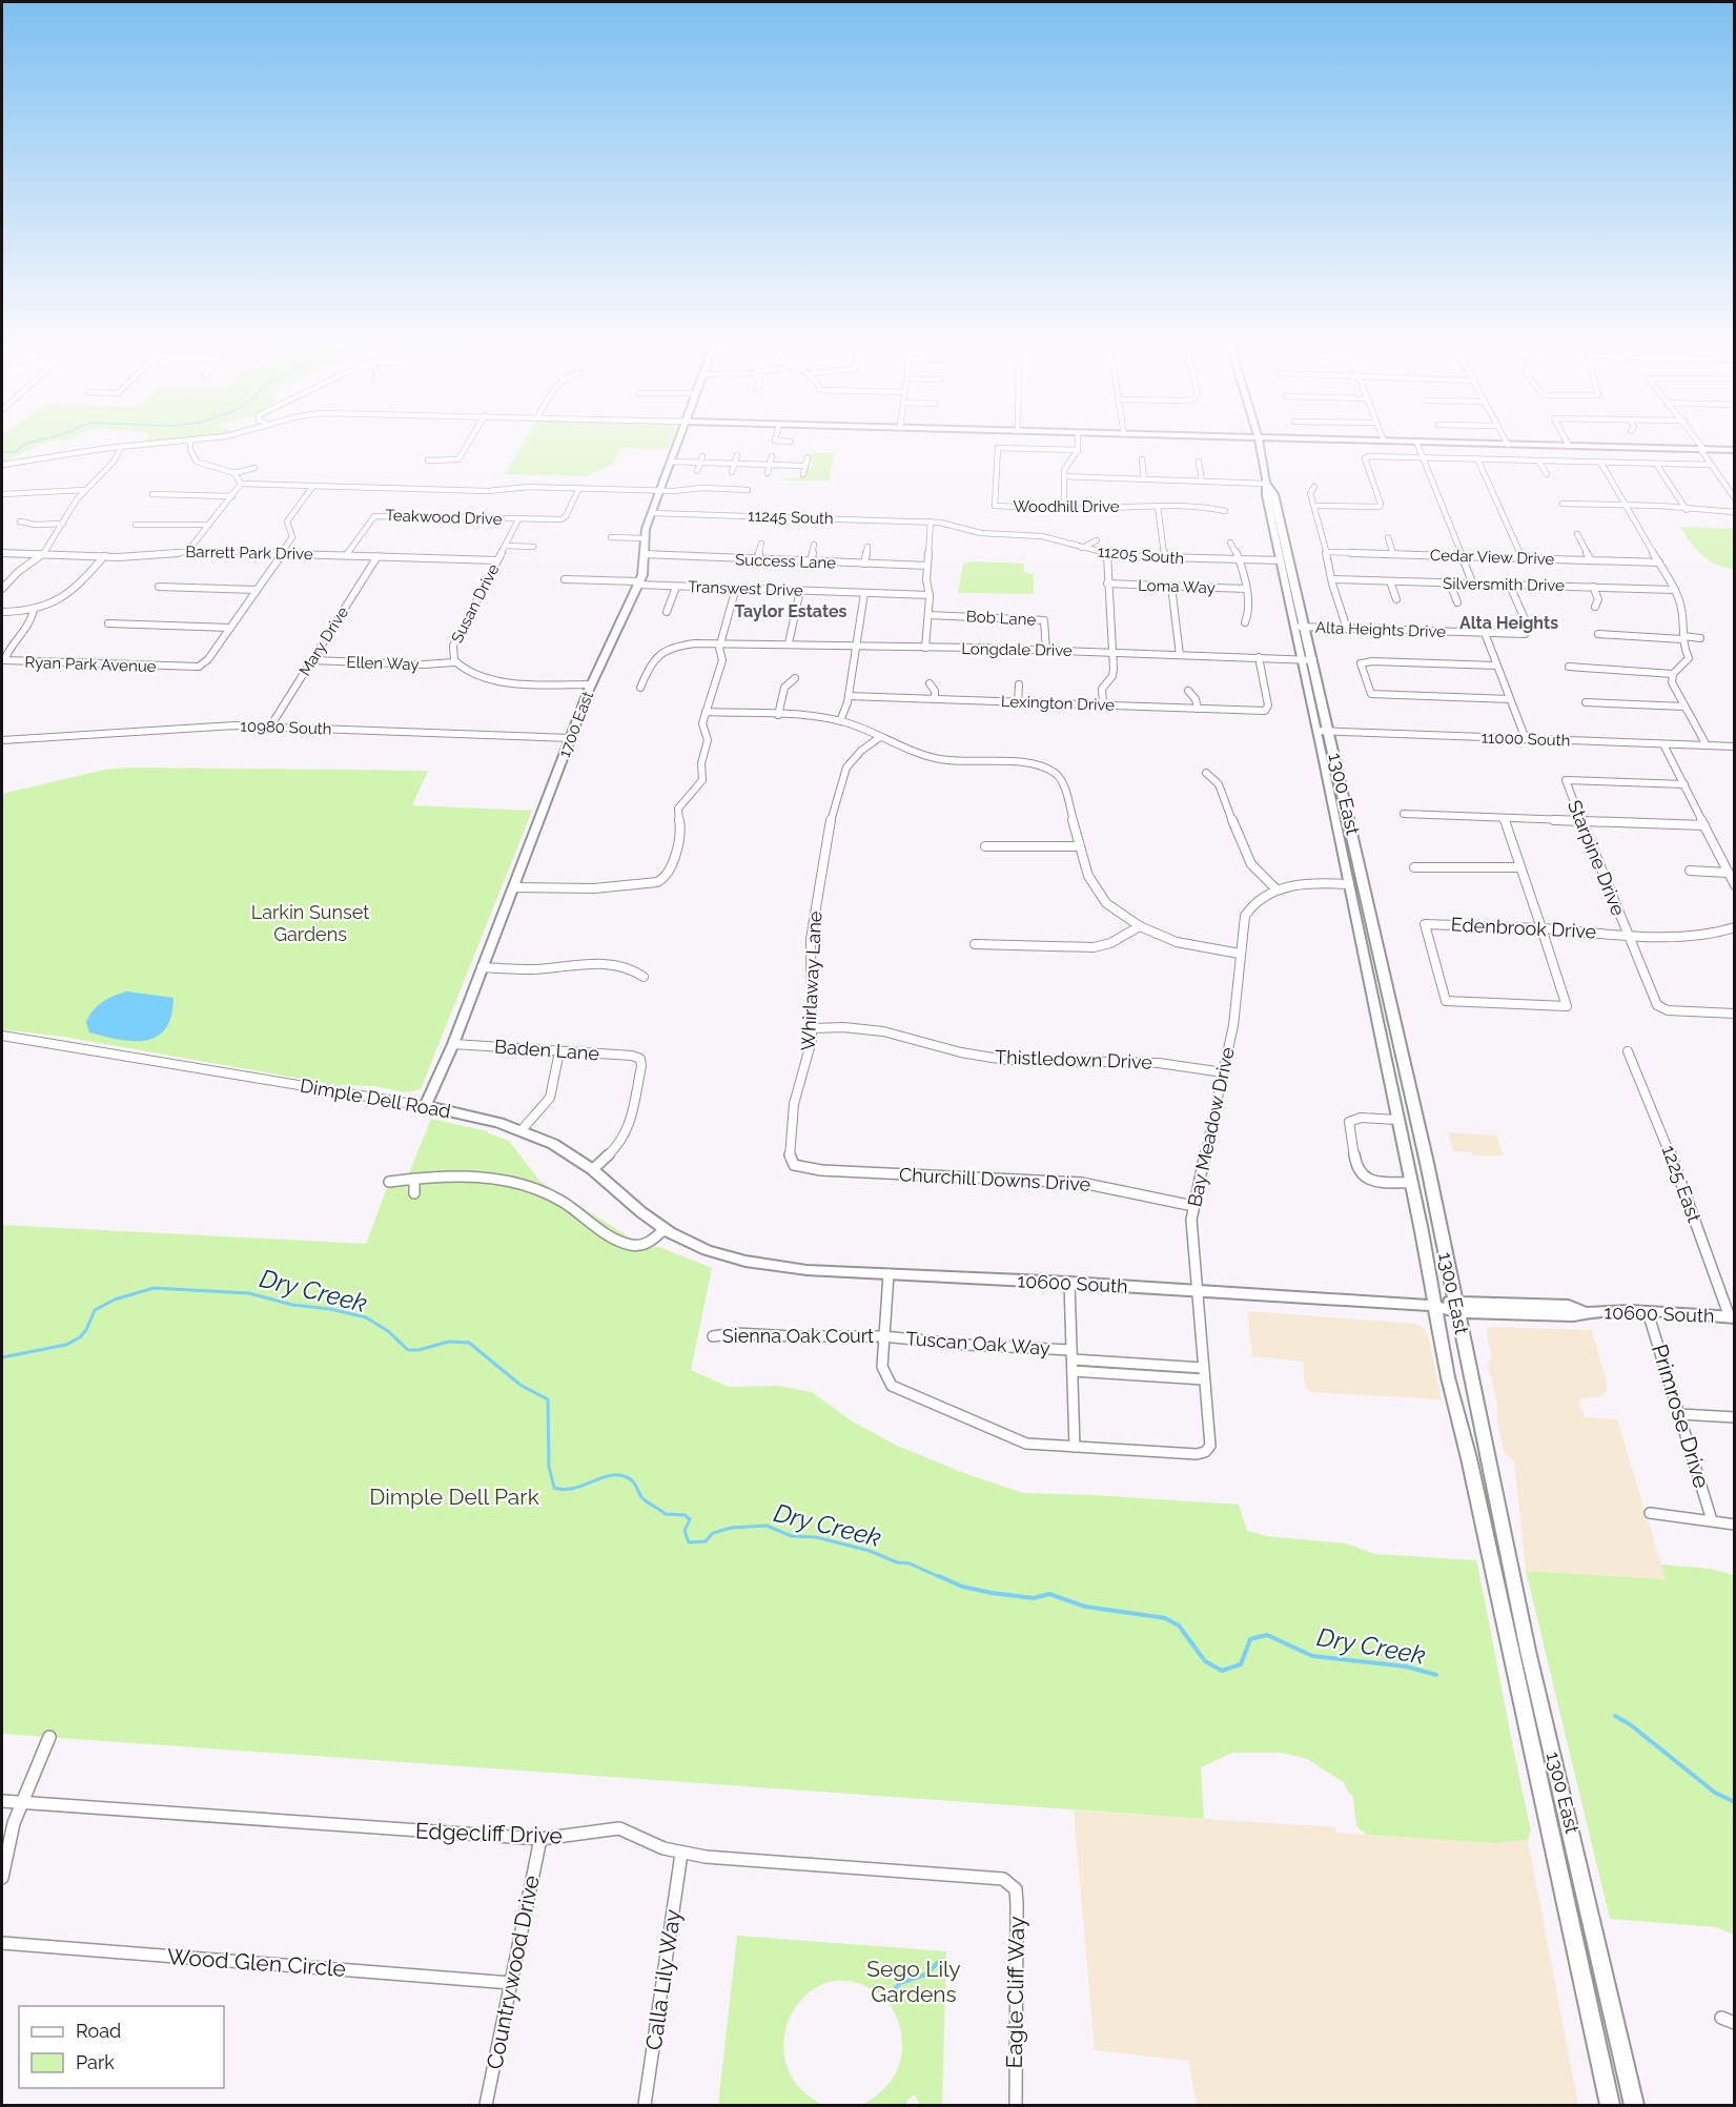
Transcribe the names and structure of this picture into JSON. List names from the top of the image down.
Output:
{
  "streets": {
    "main road": [
      "1700 East",
      "1300 East",
      "Dimple Dell Road",
      "10600 South"
    ],
    "street": [
      "Woodhill Drive",
      "Teakwood Drive",
      "11245 South",
      "Barrett Park Drive",
      "11205 South",
      "Cedar View Drive",
      "Success Lane",
      "Silversmith Drive",
      "Loma Way",
      "Transwest Drive",
      "Susan Drive",
      "Bob Lane",
      "Alta Heights Drive",
      "Mary Drive",
      "Longdale Drive",
      "Ellen Way",
      "Ryan Park Avenue",
      "Lexington Drive",
      "10980 South",
      "11000 South",
      "Starpine Drive",
      "Edenbrook Drive",
      "Whirlaway Lane",
      "Baden Lane",
      "Thistledown Drive",
      "Bay Meadow Drive",
      "Churchill Downs Drive",
      "1225 East",
      "Sienna Oak Court",
      "Tuscan Oak Way",
      "Primrose Drive",
      "Edgecliff Drive",
      "Wood Glen Circle",
      "Countrywood Drive",
      "Calla Lily Way",
      "Eagle Cliff Way"
    ]
  },
  "crossings": [
    ["Teakwood Drive", "Barrett Park Drive"],
    ["Teakwood Drive", "Susan Drive"],
    ["11245 South", "11205 South"],
    ["11245 South", "1700 East"],
    ["Barrett Park Drive", "Susan Drive"],
    ["Barrett Park Drive", "Mary Drive"],
    ["11205 South", "1300 East"],
    ["Success Lane", "1700 East"],
    ["Silversmith Drive", "Alta Heights Drive"],
    ["Transwest Drive", "1700 East"],
    ["Susan Drive", "Ellen Way"],
    ["Susan Drive", "1700 East"],
    ["Bob Lane", "Longdale Drive"],
    ["Alta Heights Drive", "1300 East"],
    ["Mary Drive", "Ellen Way"],
    ["Mary Drive", "10980 South"],
    ["Longdale Drive", "Lexington Drive"],
    ["Longdale Drive", "1300 East"],
    ["1700 East", "10980 South"],
    ["1700 East", "Baden Lane"],
    ["1700 East", "Dimple Dell Road"],
    ["11000 South", "1300 East"],
    ["1300 East", "Bay Meadow Drive"],
    ["1300 East", "10600 South"],
    ["Starpine Drive", "Edenbrook Drive"],
    ["Whirlaway Lane", "Thistledown Drive"],
    ["Whirlaway Lane", "Churchill Downs Drive"],
    ["Baden Lane", "Dimple Dell Road"],
    ["Thistledown Drive", "Bay Meadow Drive"],
    ["Dimple Dell Road", "10600 South"],
    ["Bay Meadow Drive", "Churchill Downs Drive"],
    ["Bay Meadow Drive", "10600 South"],
    ["Bay Meadow Drive", "Tuscan Oak Way"],
    ["1225 East", "10600 South"],
    ["10600 South", "Primrose Drive"],
    ["Sienna Oak Court", "Tuscan Oak Way"],
    ["Edgecliff Drive", "Countrywood Drive"],
    ["Edgecliff Drive", "Calla Lily Way"],
    ["Edgecliff Drive", "Eagle Cliff Way"],
    ["Wood Glen Circle", "Countrywood Drive"]
  ],
  "districts": ["Taylor Estates", "Alta Heights"],
  "water": ["Dry Creek"],
  "parks": ["Larkin Sunset Gardens", "Dimple Dell Park", "Sego Lily Gardens"],
  "legend": ["Road", "Park"]
}
